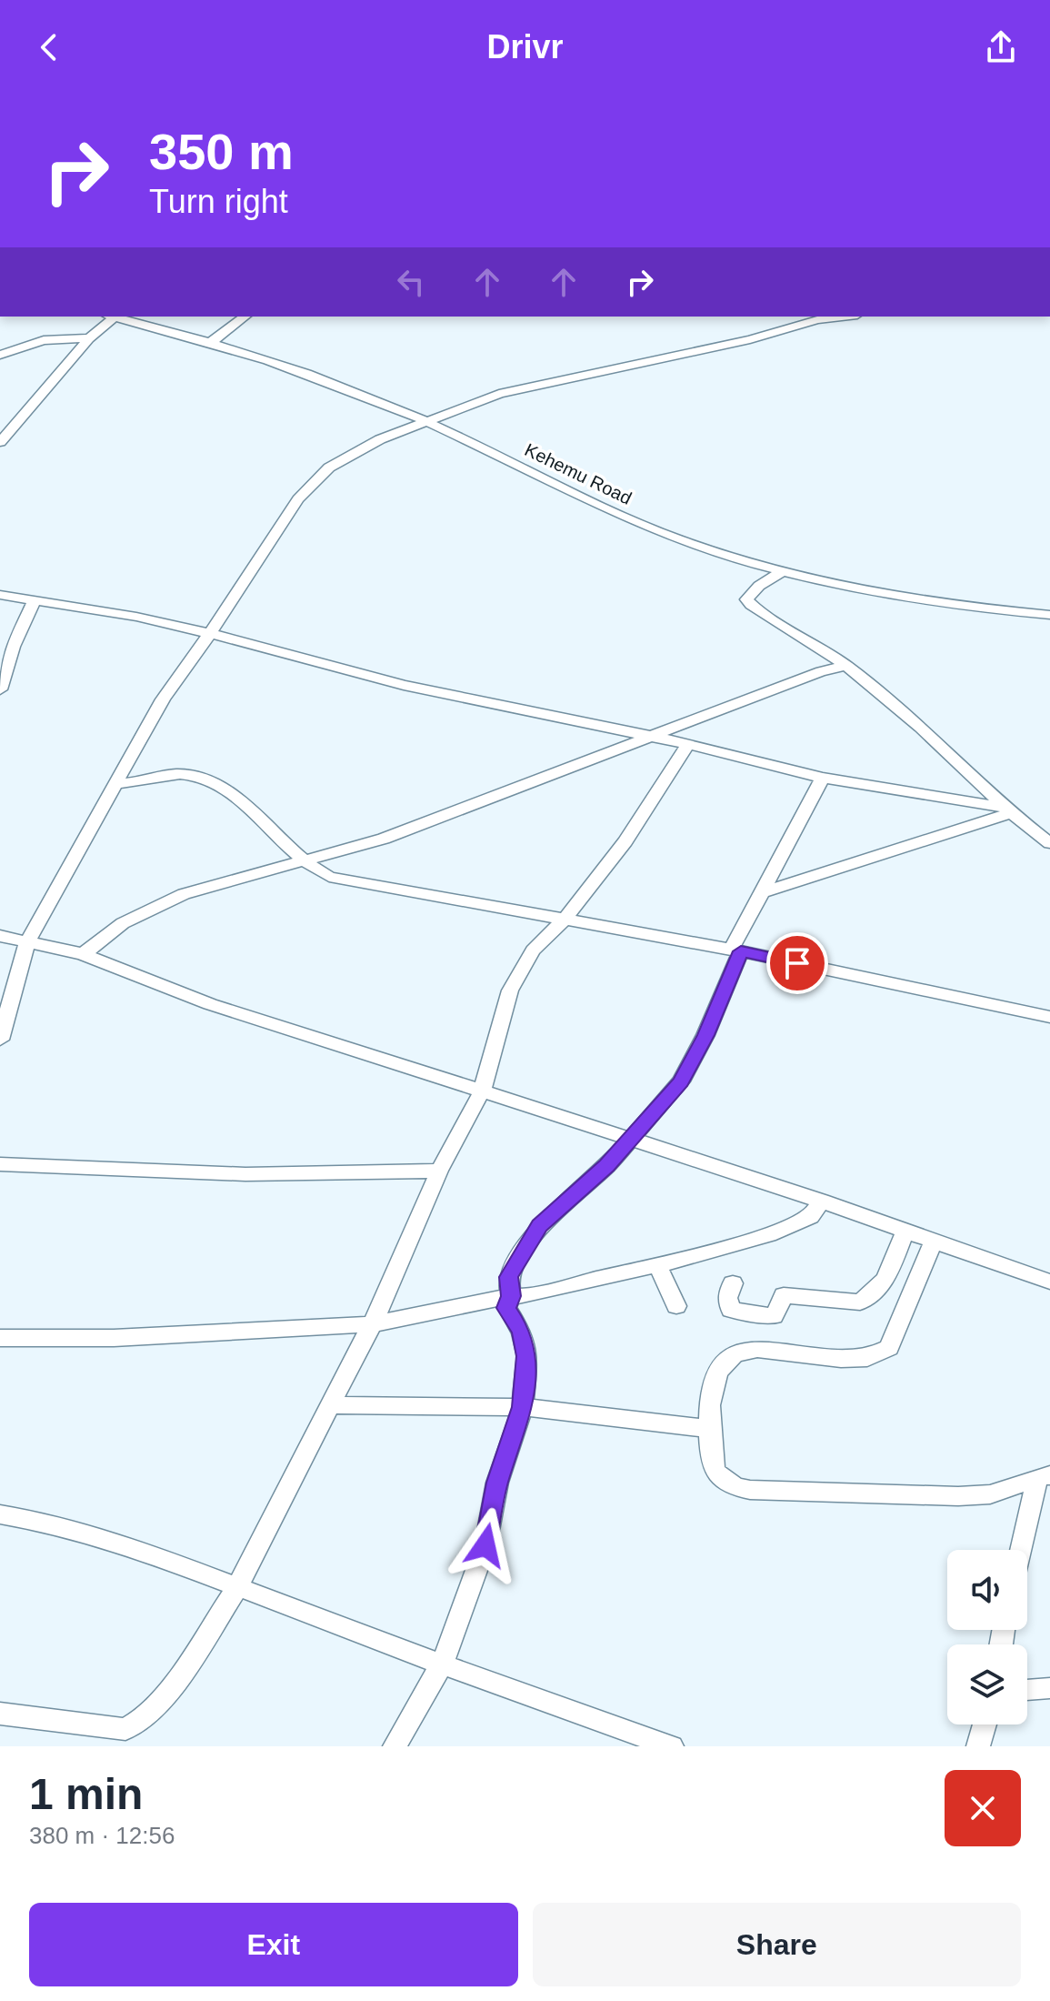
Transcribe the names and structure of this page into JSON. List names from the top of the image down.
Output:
{
  "streets": {
    "street": ["Kehemu Road"]
  },
  "page": {
    "header": "Drivr",
    "turn": ["350 m", "Turn right"],
    "heading": ["1 min", "380 m · 12:56"],
    "buttons": ["Exit", "Share"]
  }
}
